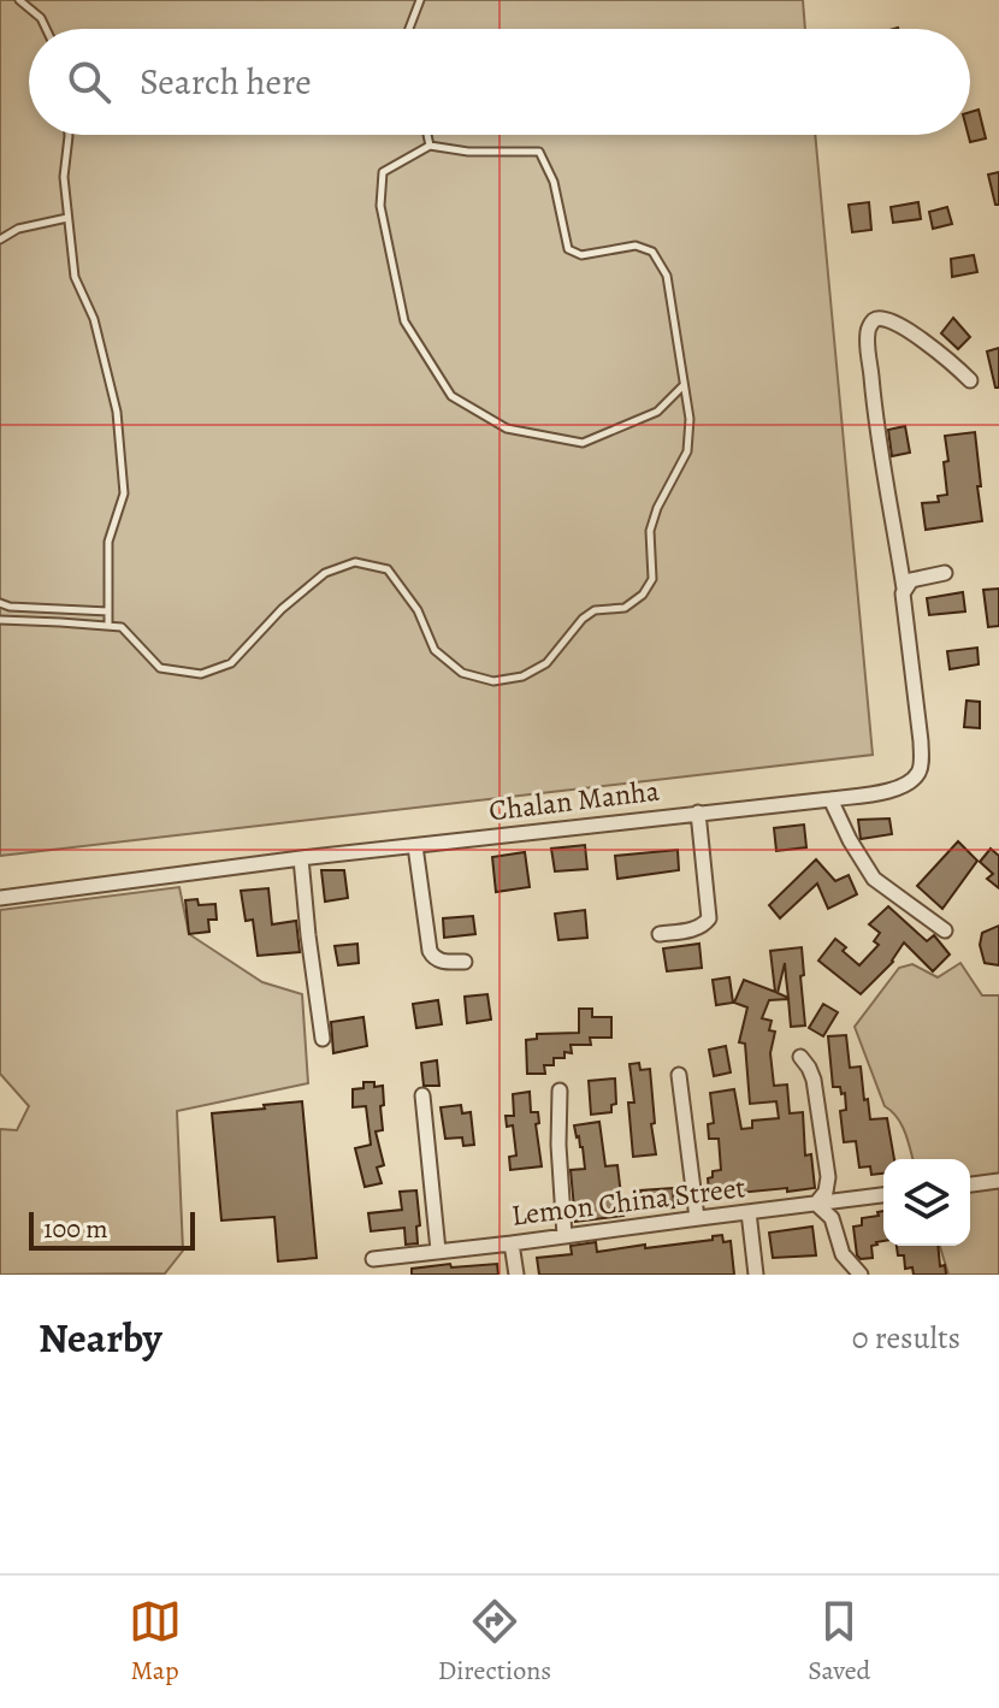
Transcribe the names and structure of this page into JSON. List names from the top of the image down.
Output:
{
  "streets": {
    "street": ["Chalan Manha", "Lemon China Street"]
  },
  "scale_bar": "100 m",
  "page": {
    "search": "Search here",
    "scale": "100 m",
    "heading": ["Nearby", "0 results"],
    "nav": ["Map", "Directions", "Saved"]
  }
}
